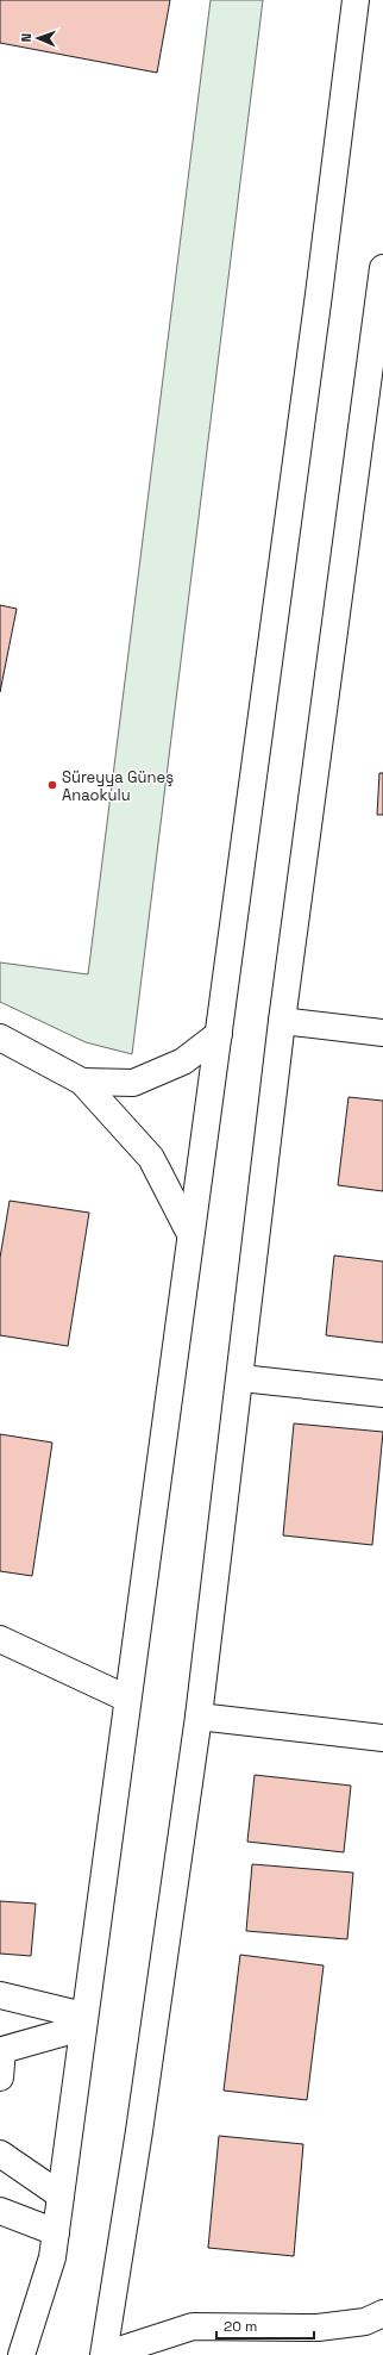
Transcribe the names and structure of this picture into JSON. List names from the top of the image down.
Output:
{
  "places": ["Süreyya Güneş Anaokulu"],
  "scale_bar": "20 m",
  "north": "left"
}
